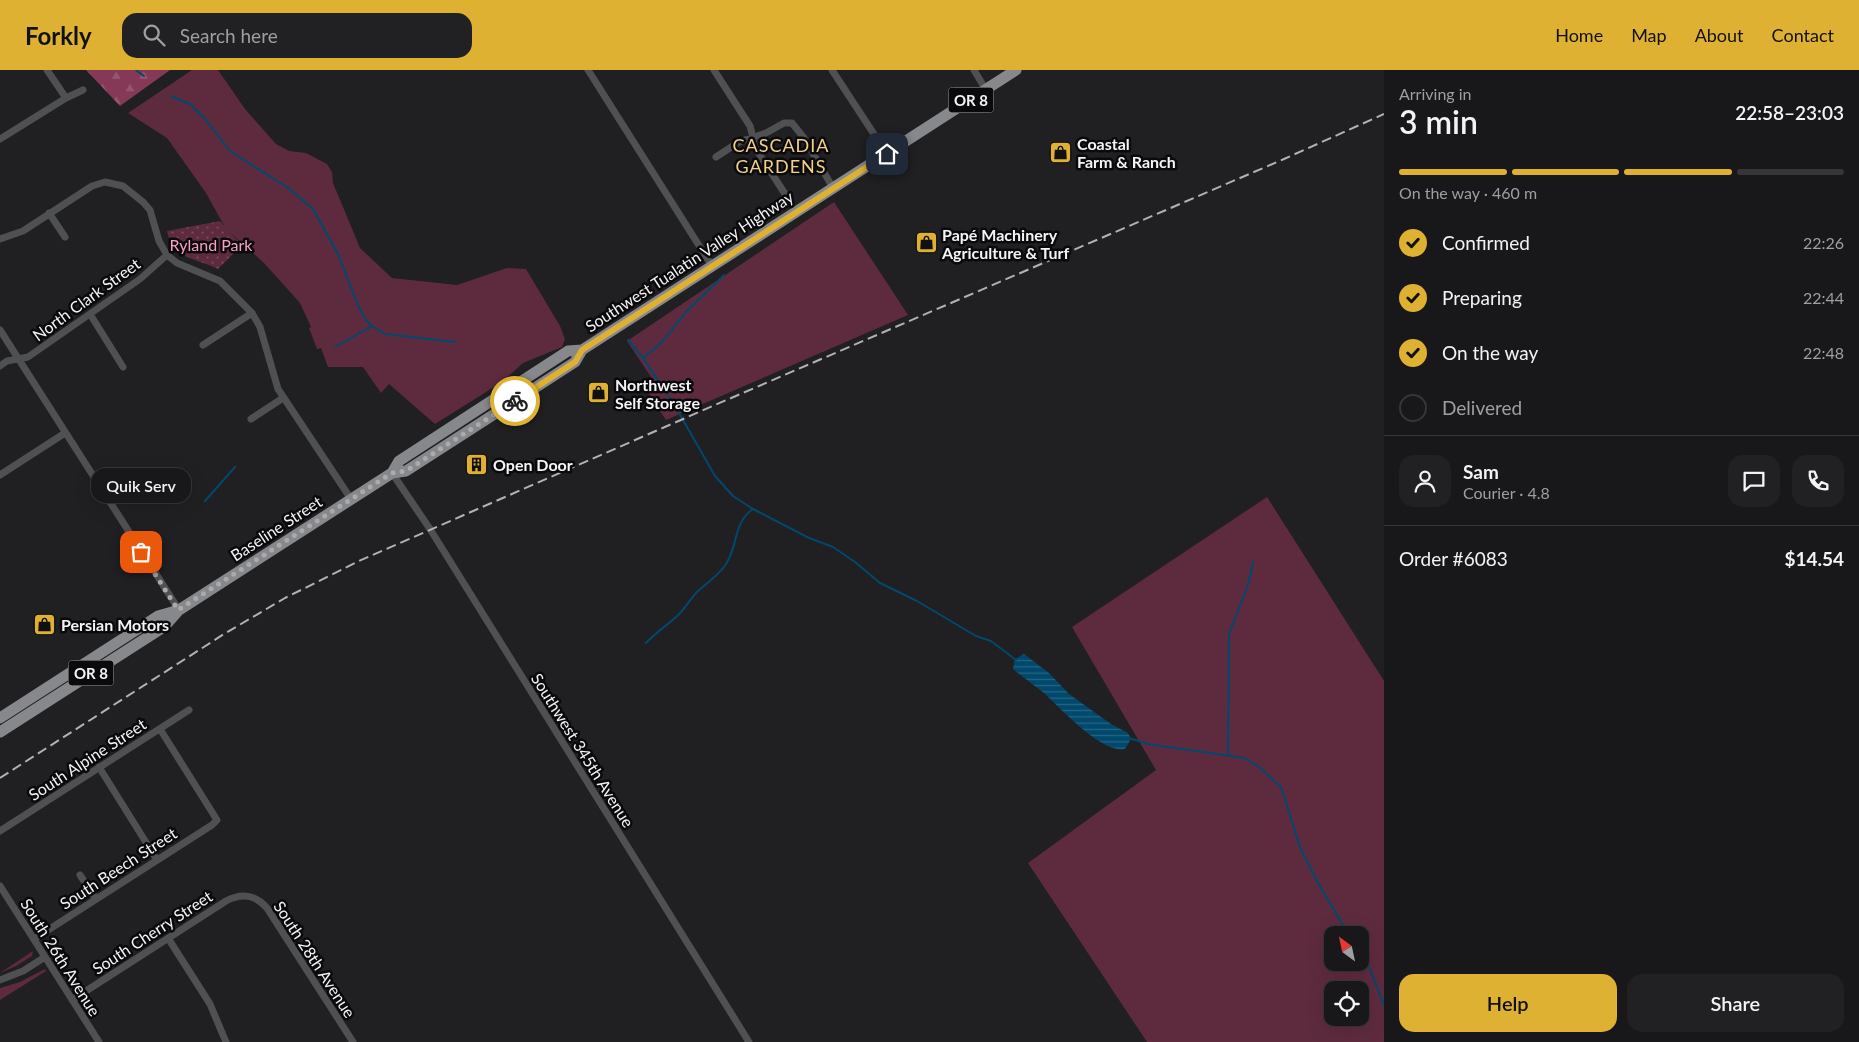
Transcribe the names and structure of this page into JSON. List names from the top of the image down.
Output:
{
  "streets": {
    "highway": ["OR 8", "Southwest Tualatin Valley Highway", "Baseline Street"],
    "street": [
      "North Clark Street",
      "Southwest 345th Avenue",
      "South Alpine Street",
      "South Beech Street",
      "South Cherry Street",
      "South 26th Avenue",
      "South 28th Avenue"
    ]
  },
  "crossings": [
    ["Southwest Tualatin Valley Highway", "Baseline Street"],
    ["Baseline Street", "Southwest 345th Avenue"],
    ["South Alpine Street", "South Beech Street"],
    ["South Beech Street", "South 26th Avenue"],
    ["South Cherry Street", "South 26th Avenue"],
    ["South Cherry Street", "South 28th Avenue"]
  ],
  "districts": ["CASCADIA GARDENS"],
  "parks": ["Ryland Park"],
  "places": {
    "shop": [
      "Coastal Farm & Ranch",
      "Papé Machinery Agriculture & Turf",
      "Northwest Self Storage",
      "Persian Motors"
    ],
    "building": ["Open Door"],
    "other": ["Quik Serv"]
  },
  "north": "top left",
  "page": {
    "header": "Forkly",
    "search": "Search here",
    "nav": [
      "Home",
      "Map",
      "About",
      "Contact"
    ],
    "heading": ["3 min", "Arriving in", "22:58–23:03"],
    "panel": [
      "Sam",
      "Courier · 4.8",
      "Order #6083",
      "$14.54"
    ],
    "bar": "On the way · 460 m",
    "list": [
      ["Confirmed", "22:26"],
      ["Preparing", "22:44"],
      ["On the way", "22:48"],
      "Delivered"
    ],
    "bubble": "Quik Serv",
    "buttons": ["Help", "Share"]
  }
}
